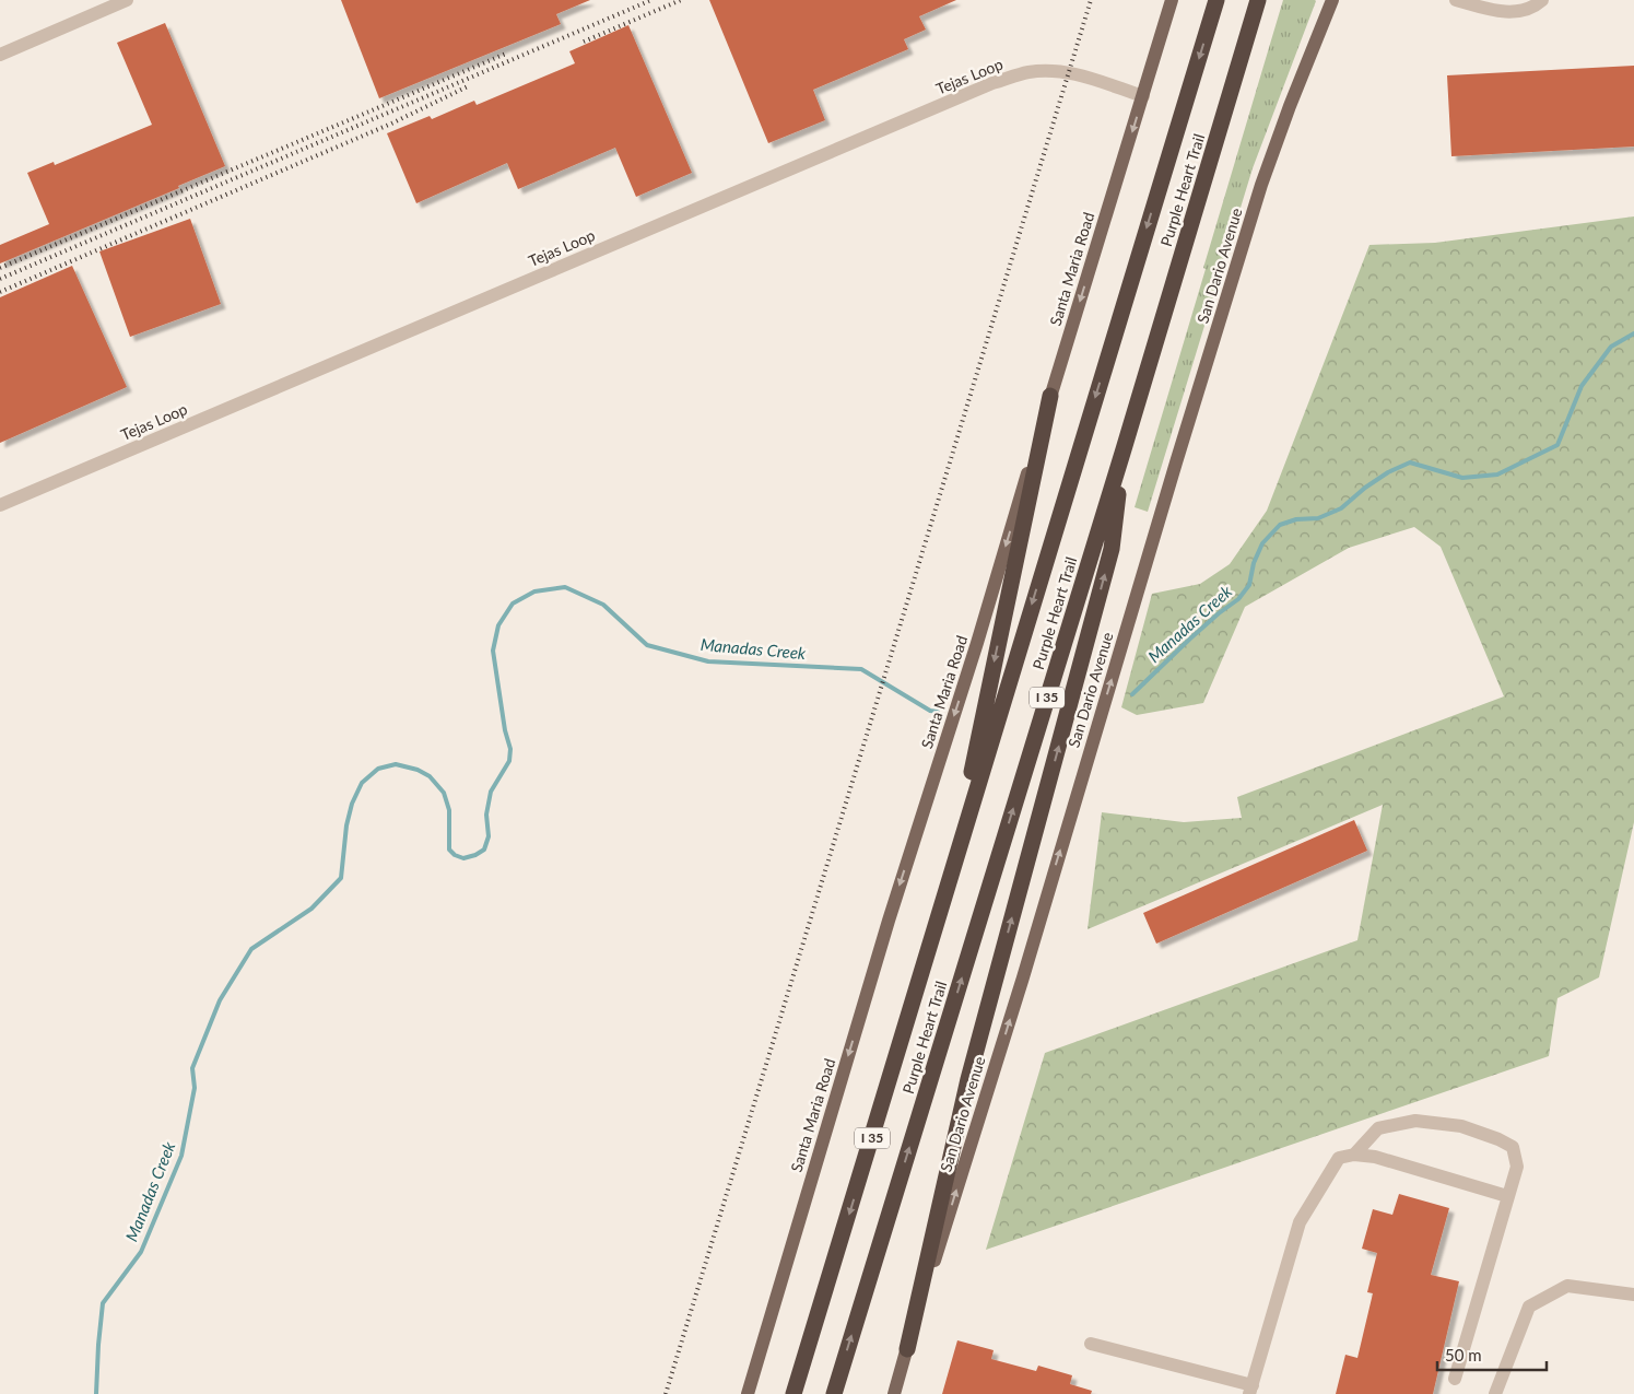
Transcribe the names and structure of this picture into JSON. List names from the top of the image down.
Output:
{
  "streets": {
    "highway": ["Purple Heart Trail", "I 35"],
    "main road": ["San Dario Avenue", "Santa Maria Road"],
    "street": ["Tejas Loop"]
  },
  "crossings": [
    ["Tejas Loop", "Santa Maria Road"]
  ],
  "one_way": ["San Dario Avenue", "Santa Maria Road"],
  "water": ["Manadas Creek"],
  "scale_bar": "50 m"
}
